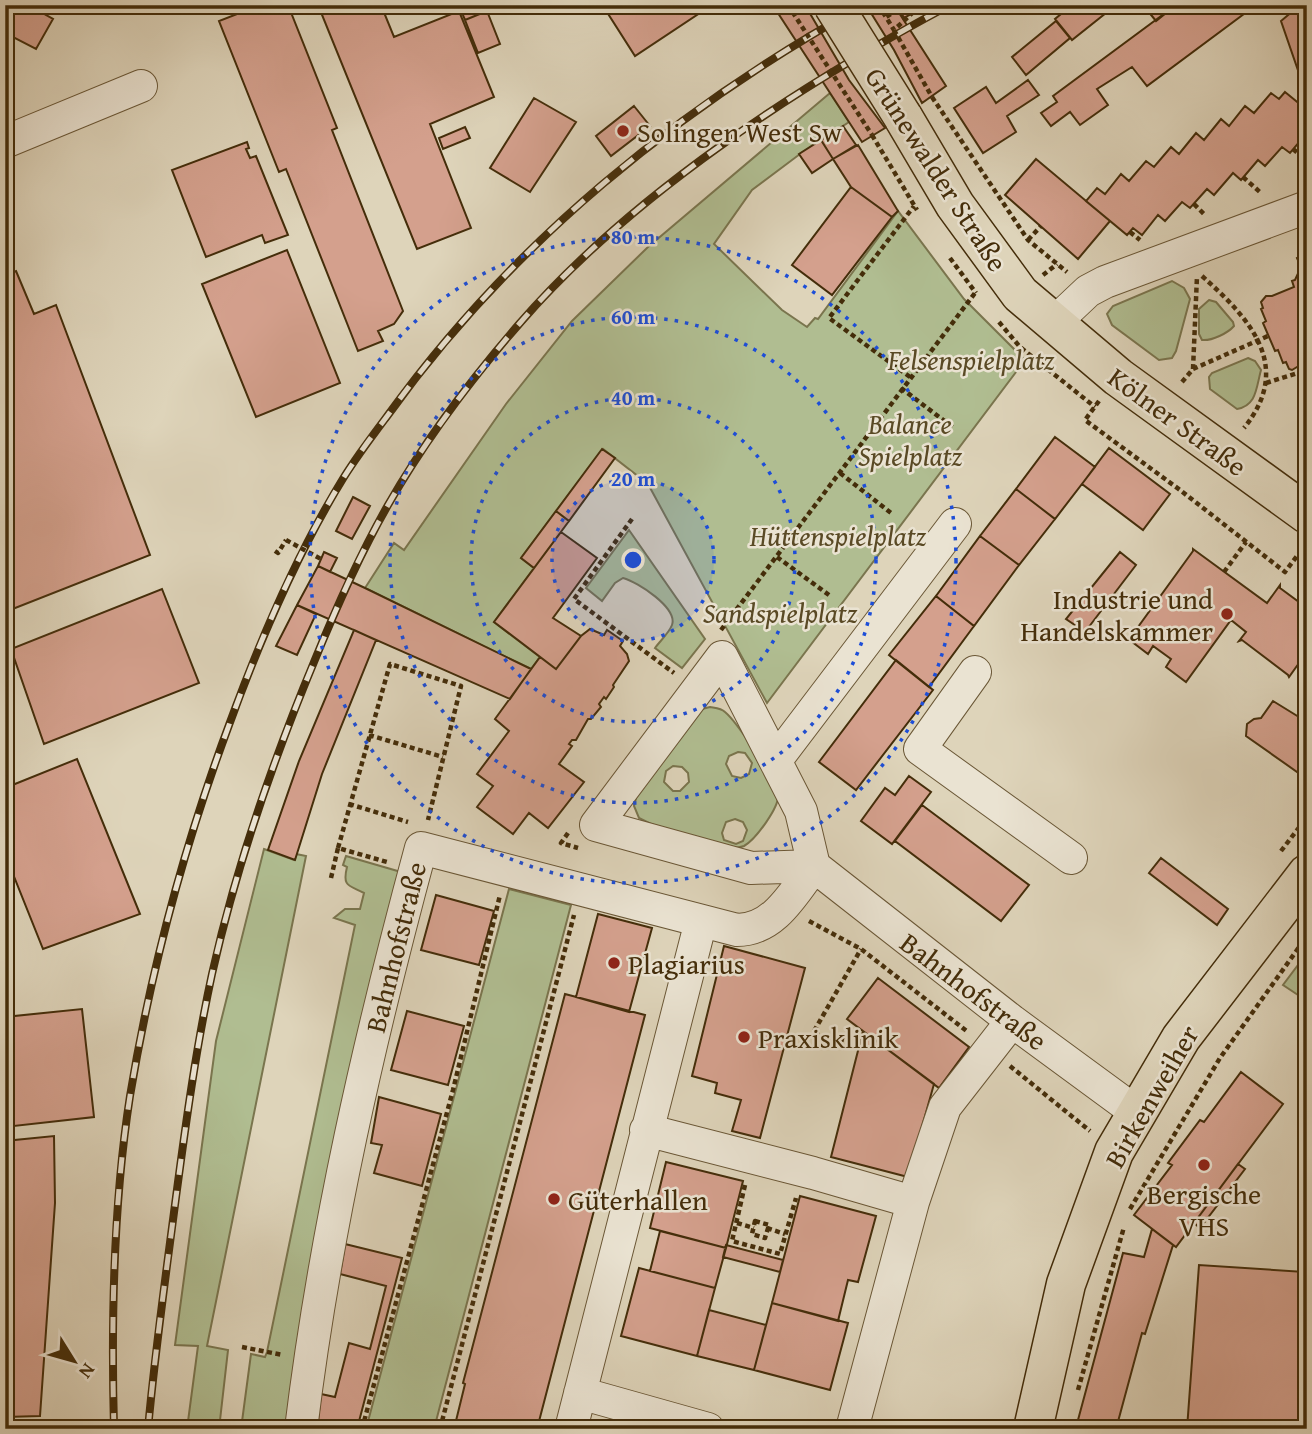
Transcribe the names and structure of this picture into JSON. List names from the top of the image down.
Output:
{
  "streets": {
    "main road": ["Grünewalder Straße", "Kölner Straße", "Birkenweiher"],
    "street": ["Bahnhofstraße"]
  },
  "crossings": [
    ["Grünewalder Straße", "Kölner Straße"],
    ["Bahnhofstraße", "Birkenweiher"]
  ],
  "parks": [
    "Felsenspielplatz",
    "Balance Spielplatz",
    "Hüttenspielplatz",
    "Sandspielplatz"
  ],
  "places": [
    "Solingen West Sw",
    "Industrie und Handelskammer",
    "Plagiarius",
    "Praxisklinik",
    "Bergische VHS",
    "Güterhallen"
  ],
  "north": "bottom right",
  "rings": [
    "80 m",
    "60 m",
    "40 m",
    "20 m"
  ]
}
